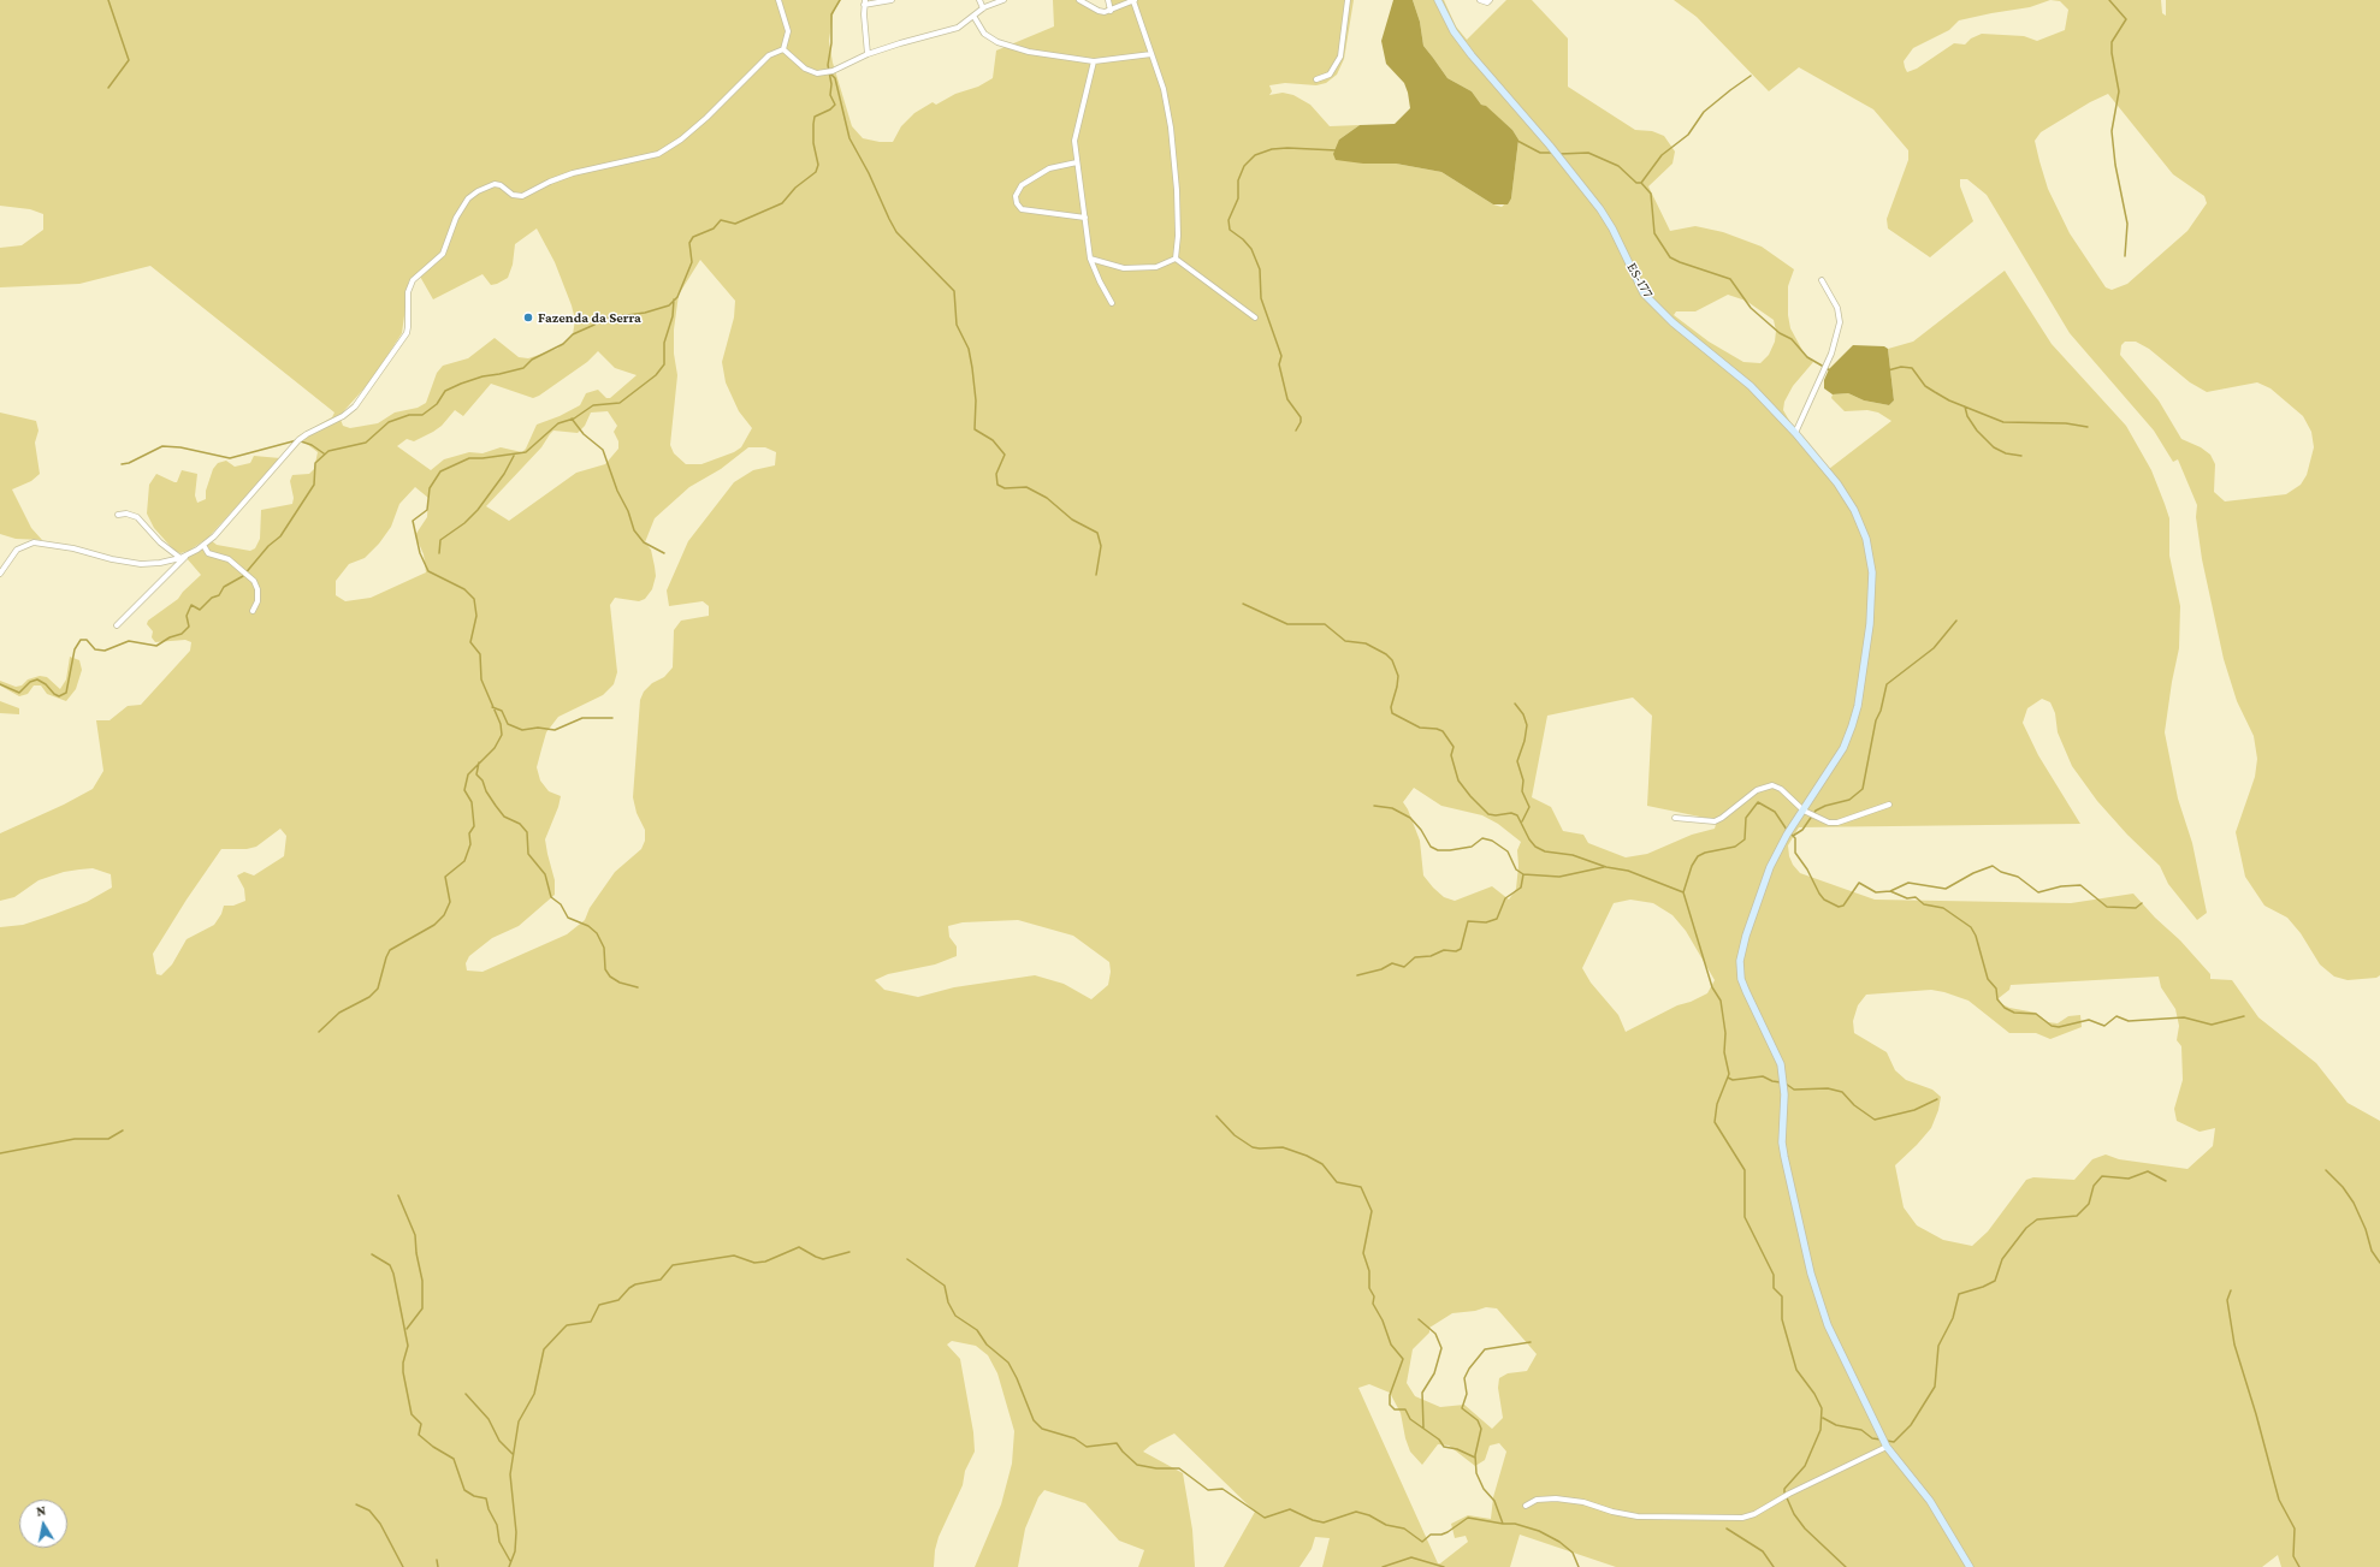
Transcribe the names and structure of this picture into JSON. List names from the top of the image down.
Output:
{
  "streets": {
    "main road": ["ES-177"]
  },
  "places": ["Fazenda da Serra"],
  "north": "top"
}
